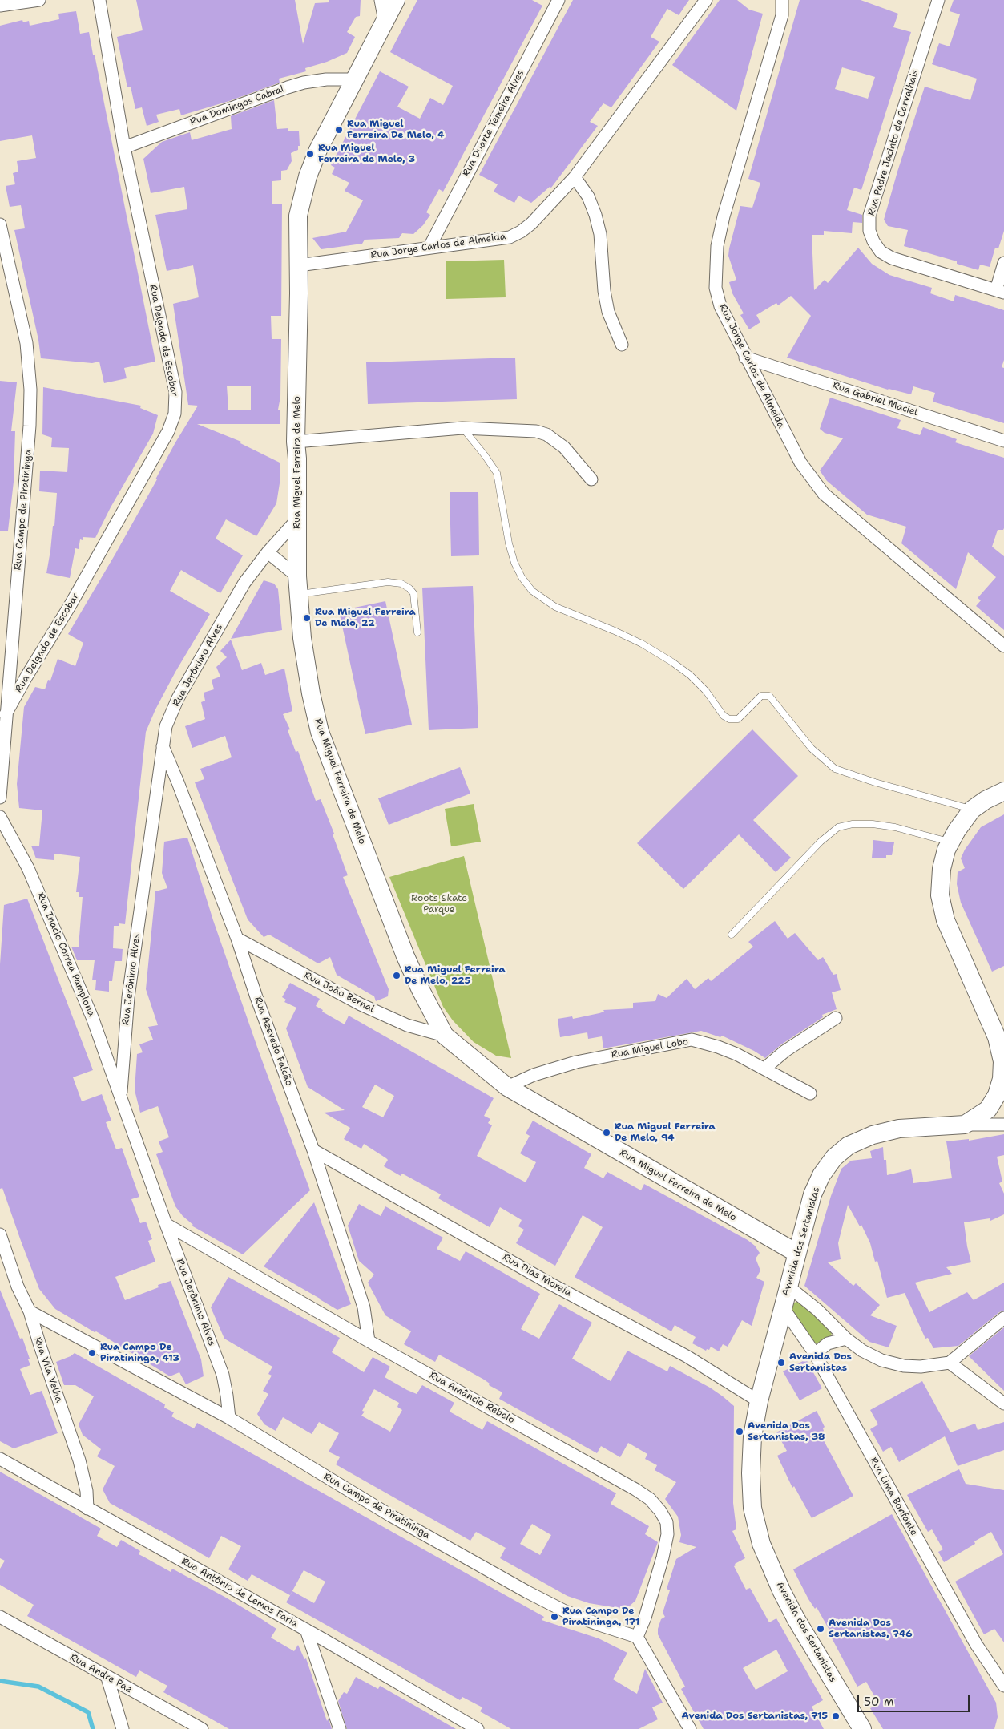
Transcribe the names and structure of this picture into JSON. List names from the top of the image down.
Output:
{
  "streets": {
    "main road": ["Rua Miguel Ferreira de Melo", "Avenida dos Sertanistas"],
    "street": [
      "Rua Domingos Cabral",
      "Rua Duarte Teixeira Alves",
      "Rua Padre Jacinto de Carvalhais",
      "Rua Jorge Carlos de Almeida",
      "Rua Delgado de Escobar",
      "Rua Gabriel Maciel",
      "Rua Campo de Piratininga",
      "Rua Jerônimo Alves",
      "Rua Inacio Correa Pamplona",
      "Rua João Bernal",
      "Rua Azevedo Falcão",
      "Rua Miguel Lobo",
      "Rua Dias Moreia",
      "Rua Vila Velha",
      "Rua Amâncio Rebelo",
      "Rua Lima Bonfante",
      "Rua Antônio de Lemos Faria",
      "Rua Andre Paz"
    ]
  },
  "crossings": [
    ["Rua Domingos Cabral", "Rua Delgado de Escobar"],
    ["Rua Domingos Cabral", "Rua Miguel Ferreira de Melo"],
    ["Rua Duarte Teixeira Alves", "Rua Jorge Carlos de Almeida"],
    ["Rua Jorge Carlos de Almeida", "Rua Gabriel Maciel"],
    ["Rua Jorge Carlos de Almeida", "Rua Miguel Ferreira de Melo"],
    ["Rua Delgado de Escobar", "Rua Campo de Piratininga"],
    ["Rua Miguel Ferreira de Melo", "Rua Jerônimo Alves"],
    ["Rua Miguel Ferreira de Melo", "Rua João Bernal"],
    ["Rua Miguel Ferreira de Melo", "Rua Miguel Lobo"],
    ["Rua Miguel Ferreira de Melo", "Avenida dos Sertanistas"],
    ["Rua Campo de Piratininga", "Rua Jerônimo Alves"],
    ["Rua Campo de Piratininga", "Rua Vila Velha"],
    ["Rua Campo de Piratininga", "Rua Amâncio Rebelo"],
    ["Rua Jerônimo Alves", "Rua Inacio Correa Pamplona"],
    ["Rua Jerônimo Alves", "Rua Azevedo Falcão"],
    ["Rua Jerônimo Alves", "Rua Amâncio Rebelo"],
    ["Rua João Bernal", "Rua Azevedo Falcão"],
    ["Rua Azevedo Falcão", "Rua Dias Moreia"],
    ["Rua Azevedo Falcão", "Rua Amâncio Rebelo"],
    ["Avenida dos Sertanistas", "Rua Dias Moreia"],
    ["Avenida dos Sertanistas", "Rua Lima Bonfante"],
    ["Rua Vila Velha", "Rua Antônio de Lemos Faria"]
  ],
  "parks": ["Roots Skate Parque"],
  "places": [
    "Rua Miguel Ferreira De Melo, 4",
    "Rua Miguel Ferreira de Melo, 3",
    "Rua Miguel Ferreira De Melo, 22",
    "Rua Miguel Ferreira De Melo, 225",
    "Rua Miguel Ferreira De Melo, 94",
    "Rua Campo De Piratininga, 413",
    "Avenida Dos Sertanistas",
    "Avenida Dos Sertanistas, 38",
    "Rua Campo De Piratininga, 171",
    "Avenida Dos Sertanistas, 746",
    "Avenida Dos Sertanistas, 715"
  ],
  "scale_bar": "50 m"
}
